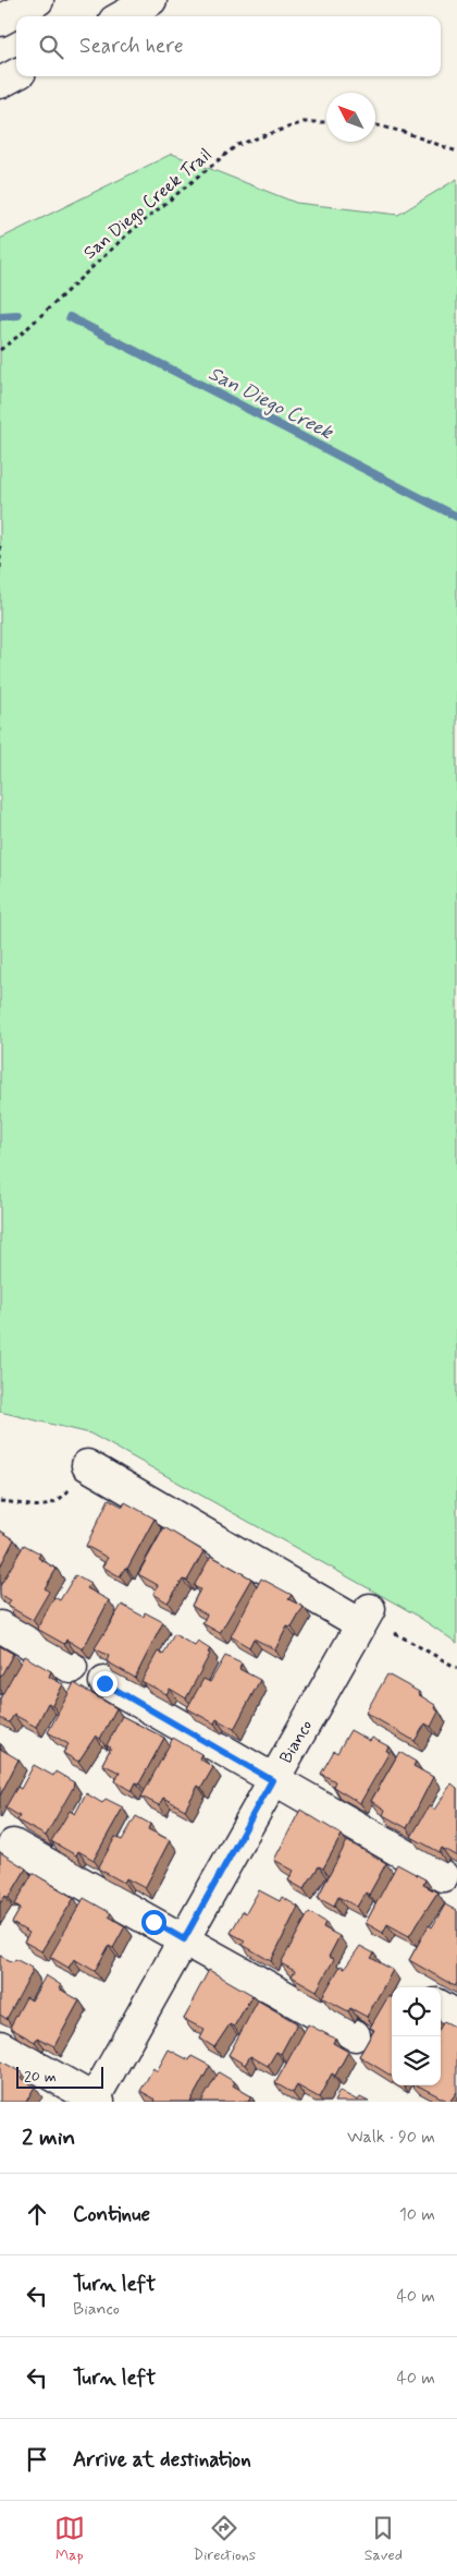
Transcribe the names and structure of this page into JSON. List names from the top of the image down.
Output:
{
  "streets": {
    "main road": ["Bianco"],
    "path": ["San Diego Creek Trail"]
  },
  "water": ["San Diego Creek"],
  "scale_bar": "20 m",
  "north": "top left",
  "page": {
    "search": "Search here",
    "scale": "20 m",
    "heading": ["2 min", "Walk · 90 m"],
    "list": [
      ["Continue", "10 m"],
      ["Turn left", "Bianco", "40 m"],
      ["Turn left", "40 m"],
      "Arrive at destination"
    ],
    "nav": ["Map", "Directions", "Saved"]
  }
}
